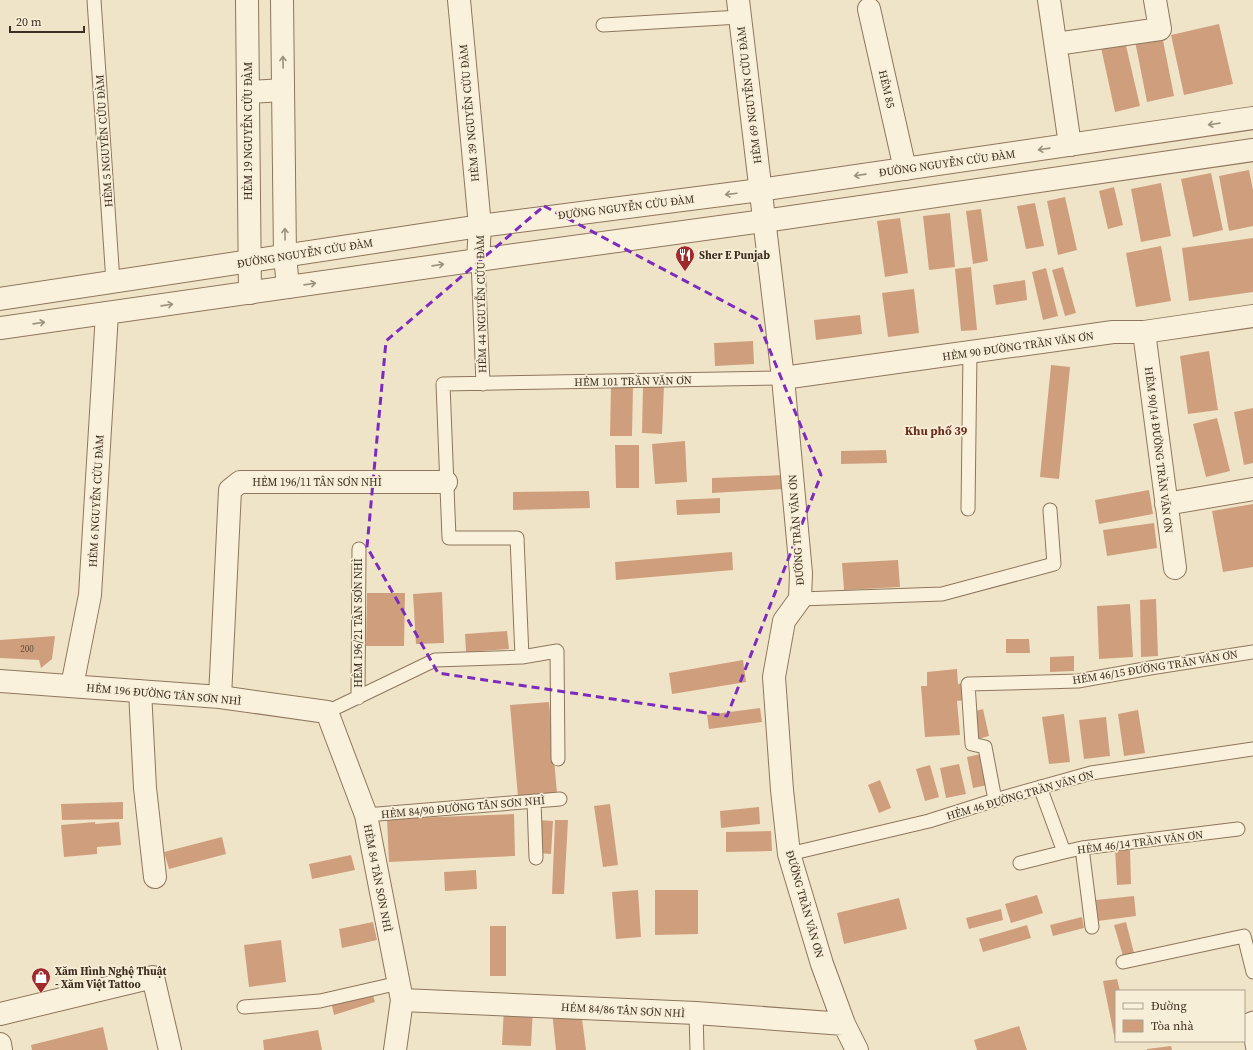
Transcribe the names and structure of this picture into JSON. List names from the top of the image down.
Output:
{
  "streets": {
    "street": [
      "HẺM 85",
      "HẺM 69 NGUYỄN CỬU ĐÀM",
      "HẺM 39 NGUYỄN CỬU ĐÀM",
      "HẺM 19 NGUYỄN CỬU ĐÀM",
      "ĐƯỜNG NGUYỄN CỬU ĐÀM",
      "HẺM 44 NGUYỄN CỬU ĐÀM",
      "HẺM 90 ĐƯỜNG TRẦN VĂN ƠN",
      "HẺM 90/14 ĐƯỜNG TRẦN VĂN ƠN",
      "HẺM 196/11 TÂN SƠN NHÌ",
      "HẺM 6 NGUYỄN CỬU ĐÀM",
      "ĐƯỜNG TRẦN VĂN ƠN",
      "HẺM 196 ĐƯỜNG TÂN SƠN NHÌ",
      "HẺM 84 TÂN SƠN NHÌ",
      "HẺM 84/86 TÂN SƠN NHÌ"
    ],
    "lane": [
      "HẺM 5 NGUYỄN CỬU ĐÀM",
      "HẺM 101 TRẦN VĂN ƠN",
      "HẺM 196/21 TÂN SƠN NHÌ",
      "HẺM 46/15 ĐƯỜNG TRẦN VĂN ƠN",
      "HẺM 46 ĐƯỜNG TRẦN VĂN ƠN",
      "HẺM 84/90 ĐƯỜNG TÂN SƠN NHÌ",
      "HẺM 46/14 TRẦN VĂN ƠN"
    ]
  },
  "crossings": [
    ["HẺM 85", "ĐƯỜNG NGUYỄN CỬU ĐÀM"],
    ["HẺM 69 NGUYỄN CỬU ĐÀM", "ĐƯỜNG NGUYỄN CỬU ĐÀM"],
    ["HẺM 69 NGUYỄN CỬU ĐÀM", "ĐƯỜNG TRẦN VĂN ƠN"],
    ["HẺM 39 NGUYỄN CỬU ĐÀM", "ĐƯỜNG NGUYỄN CỬU ĐÀM"],
    ["HẺM 39 NGUYỄN CỬU ĐÀM", "HẺM 44 NGUYỄN CỬU ĐÀM"],
    ["HẺM 19 NGUYỄN CỬU ĐÀM", "ĐƯỜNG NGUYỄN CỬU ĐÀM"],
    ["HẺM 5 NGUYỄN CỬU ĐÀM", "ĐƯỜNG NGUYỄN CỬU ĐÀM"],
    ["ĐƯỜNG NGUYỄN CỬU ĐÀM", "HẺM 44 NGUYỄN CỬU ĐÀM"],
    ["ĐƯỜNG NGUYỄN CỬU ĐÀM", "ĐƯỜNG TRẦN VĂN ƠN"],
    ["HẺM 44 NGUYỄN CỬU ĐÀM", "HẺM 101 TRẦN VĂN ƠN"],
    ["HẺM 44 NGUYỄN CỬU ĐÀM", "HẺM 196/11 TÂN SƠN NHÌ"],
    ["HẺM 90 ĐƯỜNG TRẦN VĂN ƠN", "HẺM 101 TRẦN VĂN ƠN"],
    ["HẺM 90 ĐƯỜNG TRẦN VĂN ƠN", "HẺM 90/14 ĐƯỜNG TRẦN VĂN ƠN"],
    ["HẺM 90 ĐƯỜNG TRẦN VĂN ƠN", "ĐƯỜNG TRẦN VĂN ƠN"],
    ["HẺM 101 TRẦN VĂN ƠN", "ĐƯỜNG TRẦN VĂN ƠN"],
    ["HẺM 196/11 TÂN SƠN NHÌ", "HẺM 196 ĐƯỜNG TÂN SƠN NHÌ"],
    ["HẺM 6 NGUYỄN CỬU ĐÀM", "HẺM 196 ĐƯỜNG TÂN SƠN NHÌ"],
    ["ĐƯỜNG TRẦN VĂN ƠN", "HẺM 46 ĐƯỜNG TRẦN VĂN ƠN"],
    ["ĐƯỜNG TRẦN VĂN ƠN", "HẺM 84/86 TÂN SƠN NHÌ"],
    ["HẺM 46/15 ĐƯỜNG TRẦN VĂN ƠN", "HẺM 46 ĐƯỜNG TRẦN VĂN ƠN"],
    ["HẺM 196 ĐƯỜNG TÂN SƠN NHÌ", "HẺM 84 TÂN SƠN NHÌ"],
    ["HẺM 46 ĐƯỜNG TRẦN VĂN ƠN", "HẺM 46/14 TRẦN VĂN ƠN"],
    ["HẺM 84/90 ĐƯỜNG TÂN SƠN NHÌ", "HẺM 84 TÂN SƠN NHÌ"],
    ["HẺM 84 TÂN SƠN NHÌ", "HẺM 84/86 TÂN SƠN NHÌ"]
  ],
  "districts": ["Khu phố 39"],
  "places": {
    "restaurant": ["Sher E Punjab"],
    "shop": ["Xăm Hình Nghệ Thuật - Xăm Việt Tattoo"]
  },
  "house_numbers": ["200"],
  "legend": ["Đường", "Tòa nhà"],
  "scale_bar": "20 m"
}
